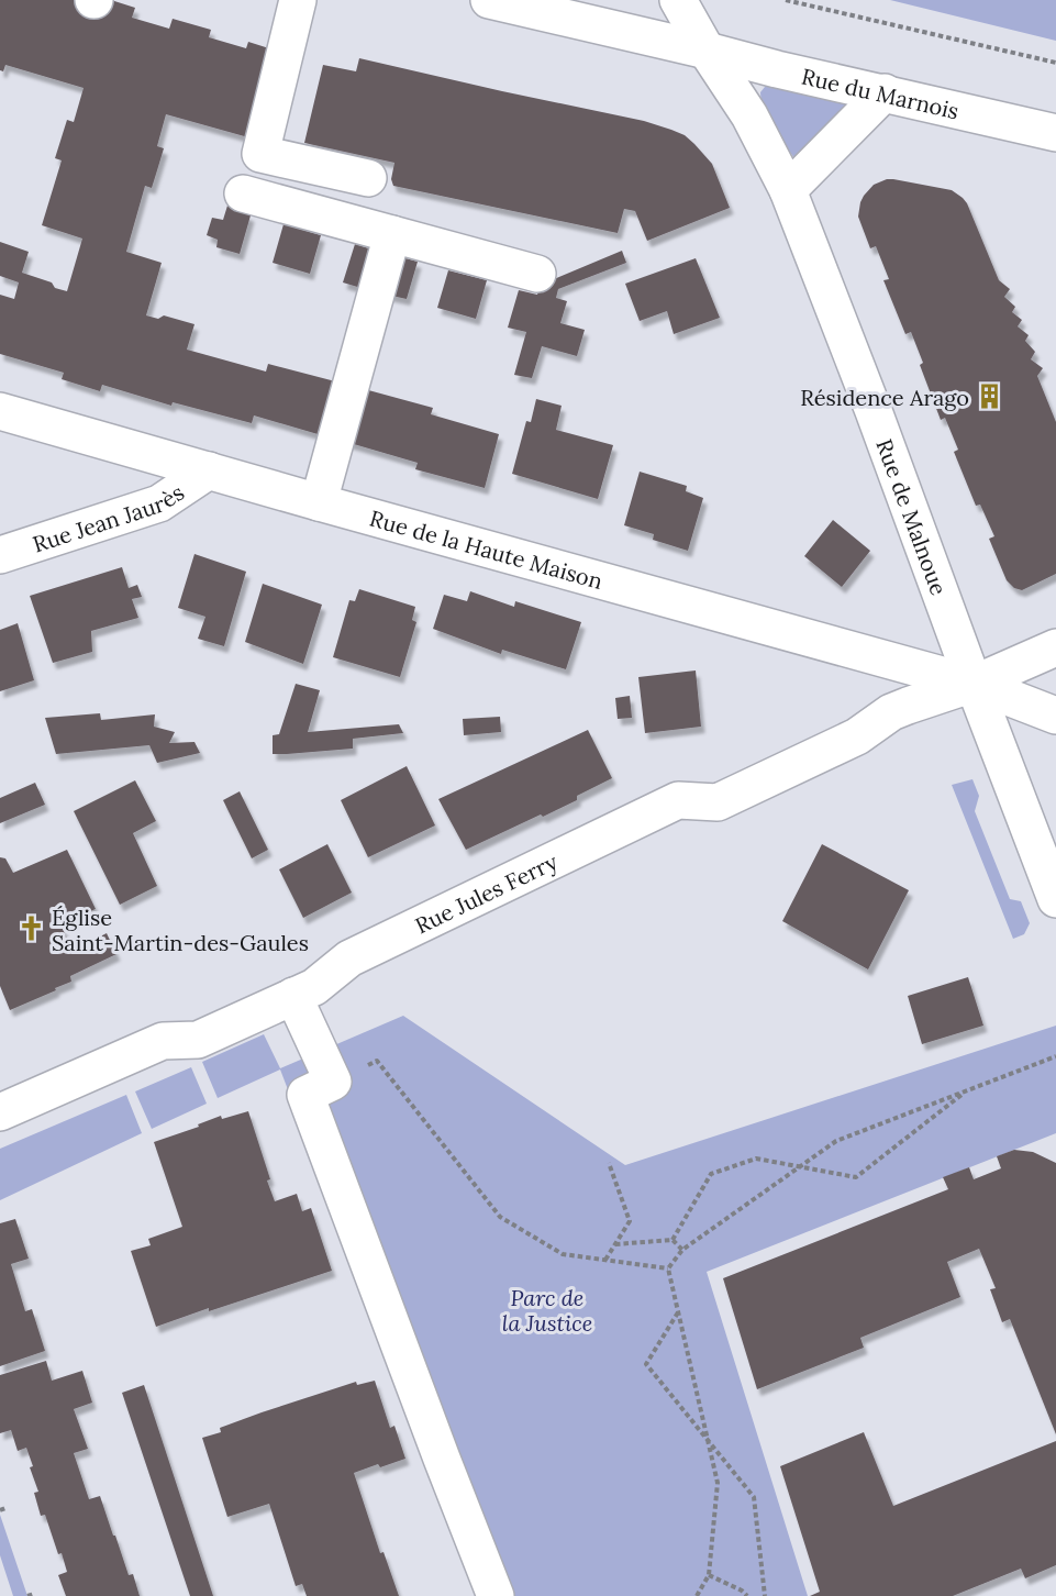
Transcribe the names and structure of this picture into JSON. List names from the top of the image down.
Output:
{
  "streets": {
    "street": [
      "Rue du Marnois",
      "Rue Jean Jaurès",
      "Rue de Malnoue",
      "Rue de la Haute Maison",
      "Rue Jules Ferry"
    ]
  },
  "crossings": [
    ["Rue du Marnois", "Rue de Malnoue"],
    ["Rue Jean Jaurès", "Rue de la Haute Maison"],
    ["Rue de Malnoue", "Rue de la Haute Maison"],
    ["Rue de Malnoue", "Rue Jules Ferry"],
    ["Rue de la Haute Maison", "Rue Jules Ferry"]
  ],
  "parks": ["Parc de la Justice"],
  "places": {
    "building": ["Résidence Arago"],
    "church": ["Église Saint-Martin-des-Gaules"]
  }
}
